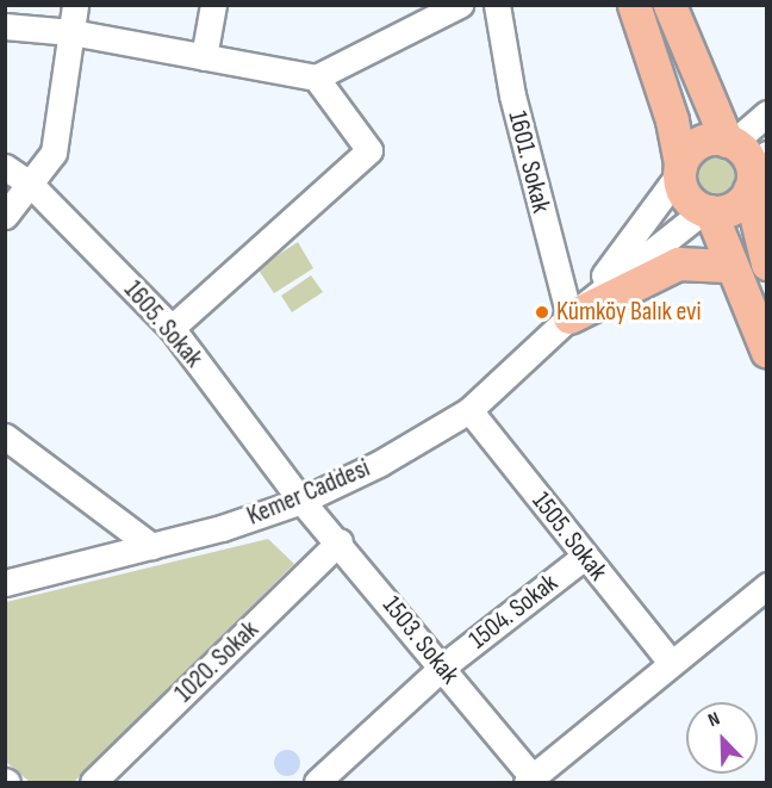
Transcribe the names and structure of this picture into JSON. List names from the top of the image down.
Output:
{
  "streets": {
    "street": [
      "1601. Sokak",
      "1605. Sokak",
      "Kemer Caddesi",
      "1505. Sokak",
      "1504. Sokak",
      "1503. Sokak",
      "1020. Sokak"
    ]
  },
  "crossings": [
    ["1601. Sokak", "Kemer Caddesi"],
    ["1605. Sokak", "Kemer Caddesi"],
    ["1605. Sokak", "1503. Sokak"],
    ["Kemer Caddesi", "1505. Sokak"],
    ["Kemer Caddesi", "1503. Sokak"],
    ["1505. Sokak", "1504. Sokak"],
    ["1504. Sokak", "1503. Sokak"],
    ["1503. Sokak", "1020. Sokak"]
  ],
  "places": ["Kümköy Balık evi"],
  "north": "top left"
}
